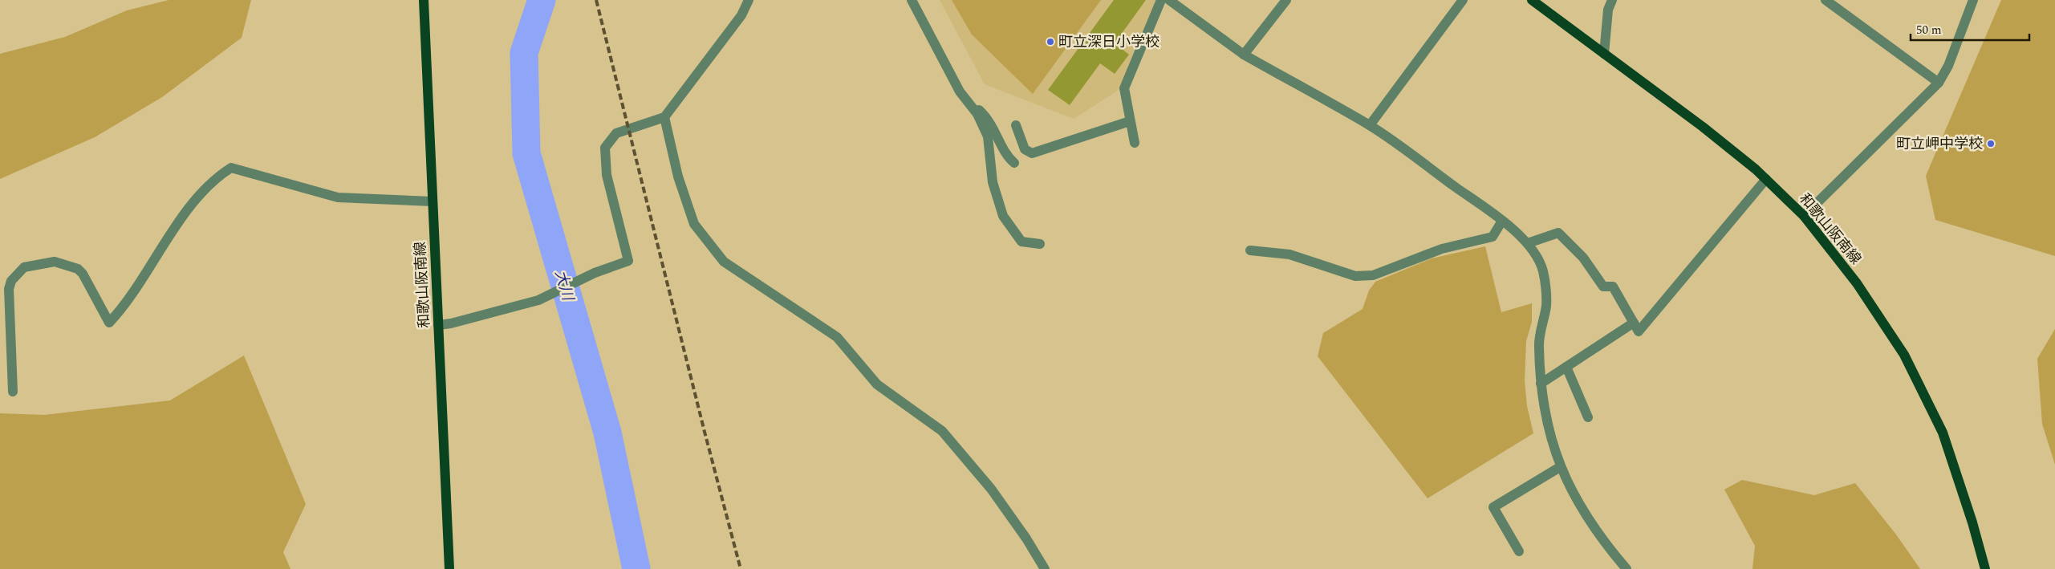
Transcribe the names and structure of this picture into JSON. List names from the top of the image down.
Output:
{
  "streets": {
    "main road": ["和歌山阪南線"]
  },
  "water": ["大川"],
  "places": ["町立深日小学校", "町立岬中学校"],
  "scale_bar": "50 m"
}
